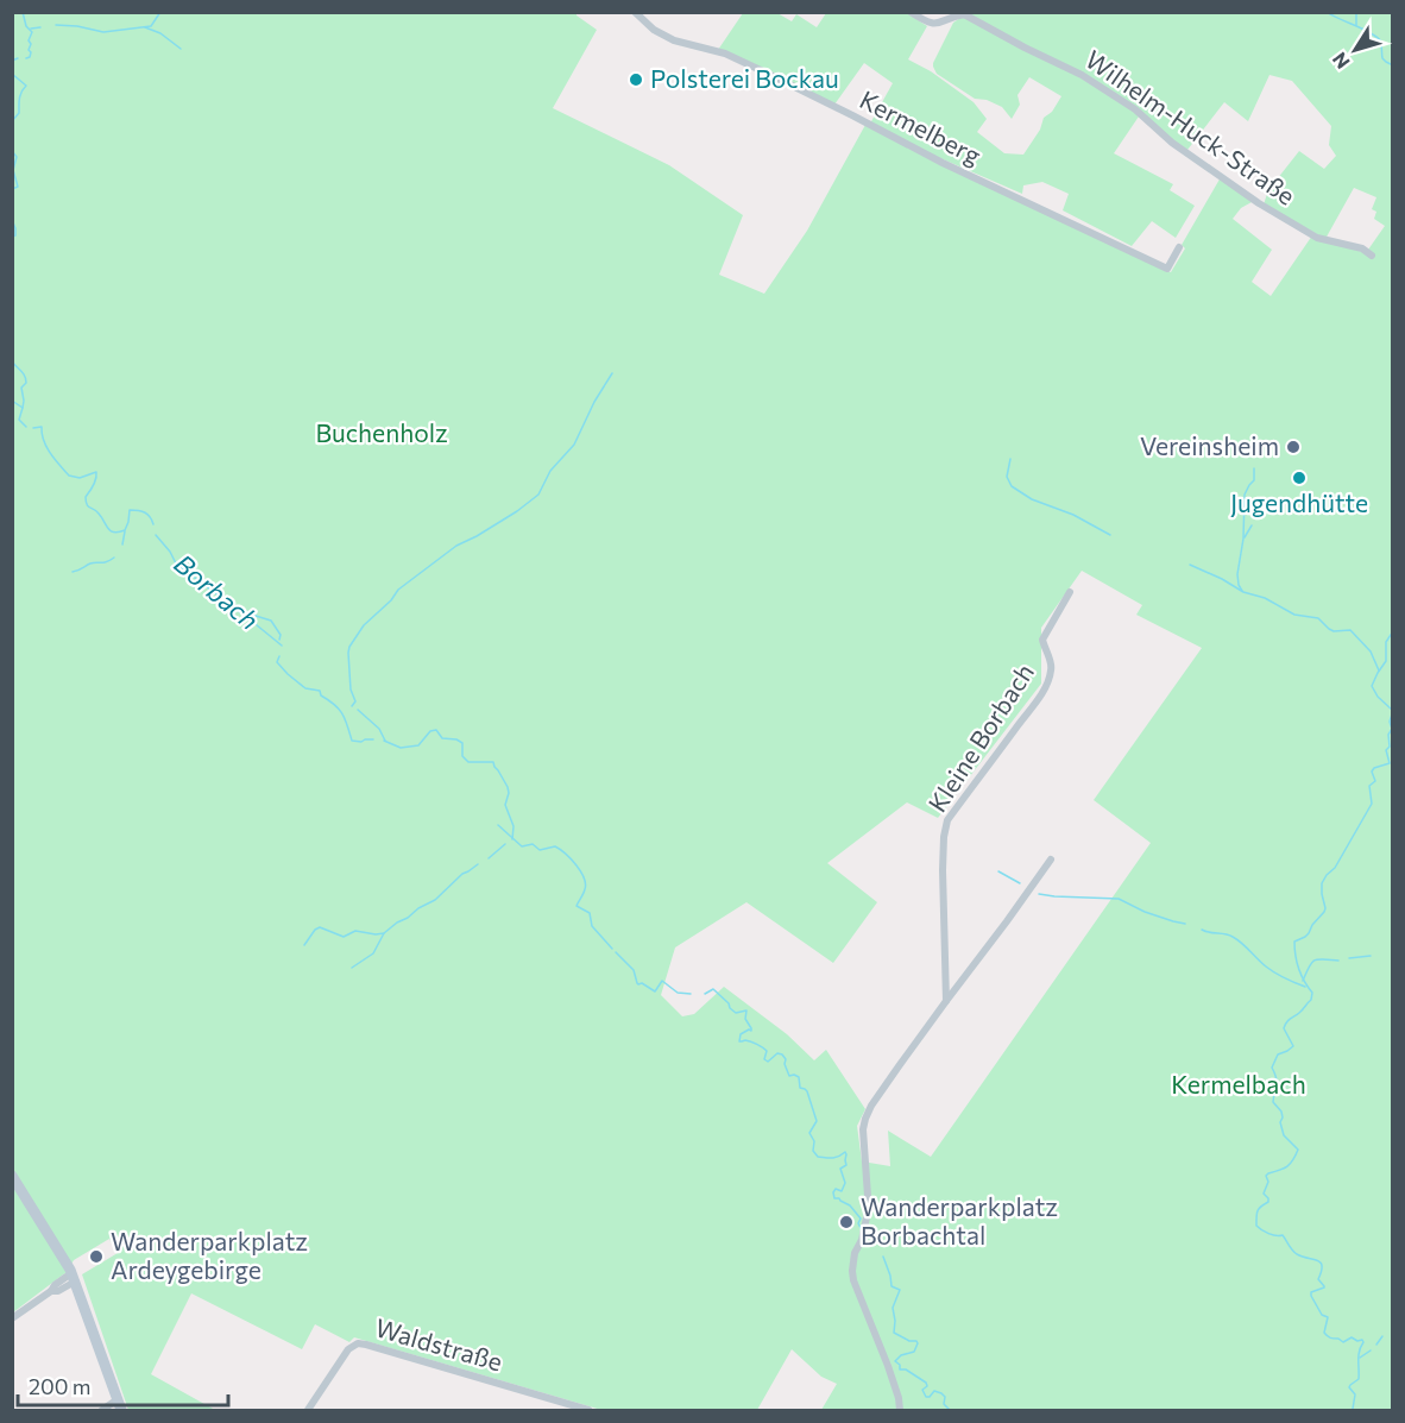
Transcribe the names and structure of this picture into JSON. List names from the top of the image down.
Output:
{
  "streets": {
    "street": [
      "Kermelberg",
      "Wilhelm-Huck-Straße",
      "Kleine Borbach",
      "Waldstraße"
    ]
  },
  "water": ["Borbach"],
  "parks": ["Buchenholz", "Kermelbach"],
  "places": [
    "Polsterei Bockau",
    "Vereinsheim",
    "Jugendhütte",
    "Wanderparkplatz Borbachtal",
    "Wanderparkplatz Ardeygebirge"
  ],
  "scale_bar": "200 m",
  "north": "bottom left"
}
